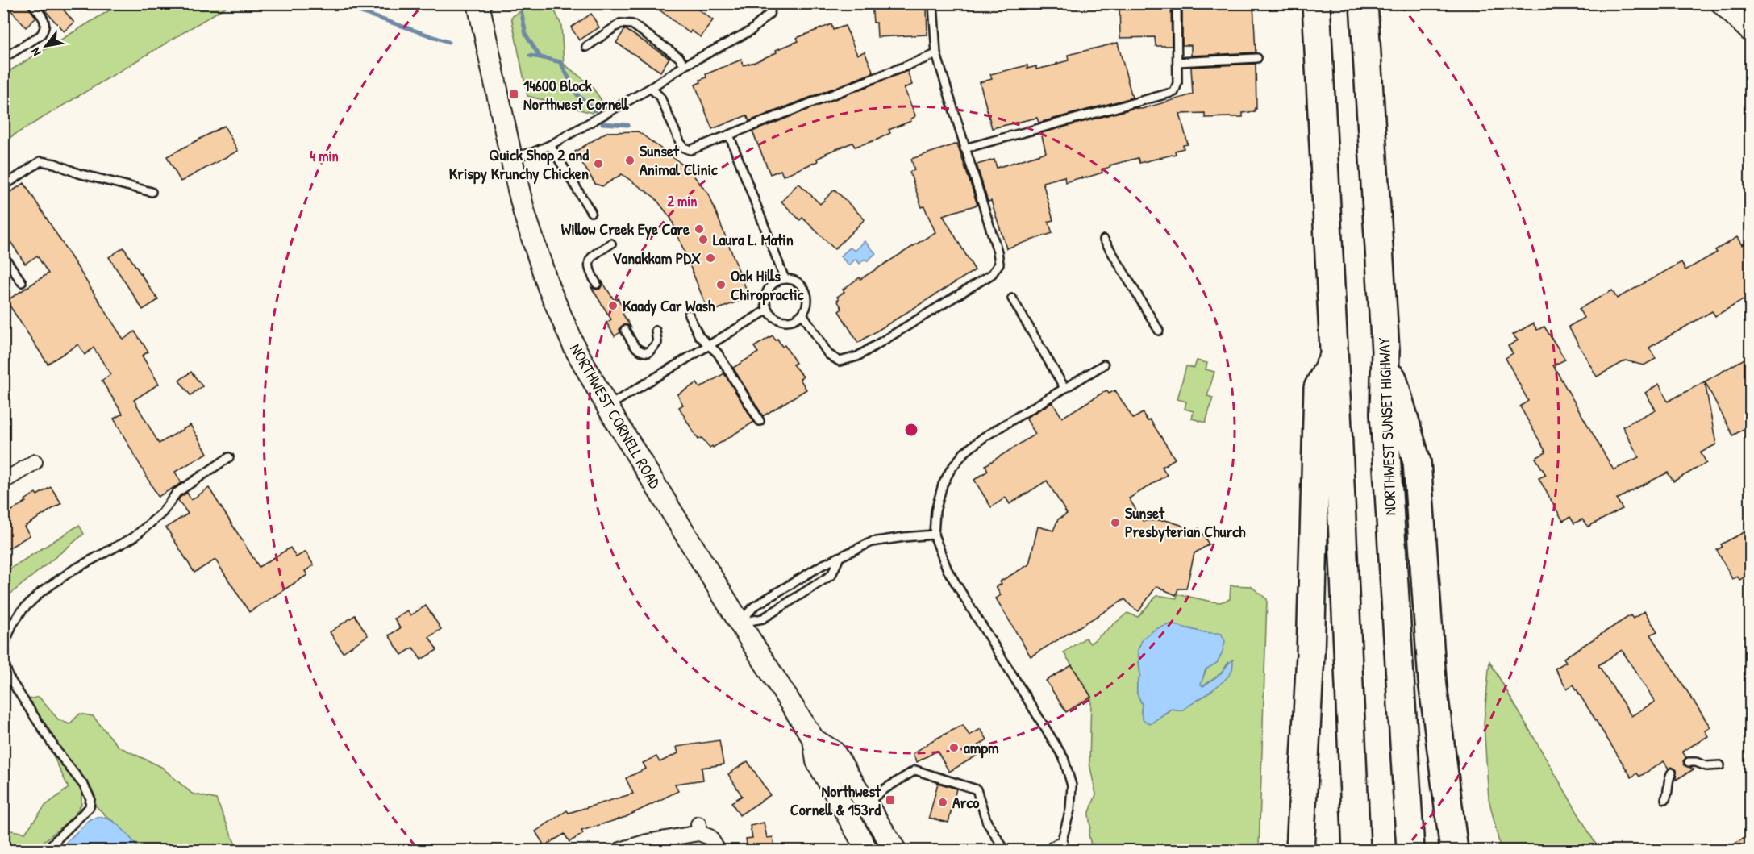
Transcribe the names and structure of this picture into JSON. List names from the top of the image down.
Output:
{
  "streets": {
    "highway": ["NORTHWEST SUNSET HIGHWAY"],
    "main road": ["NORTHWEST CORNELL ROAD"]
  },
  "places": {
    "transit": ["14600 Block Northwest Cornell", "Northwest Cornell & 153rd"],
    "other": [
      "Sunset Animal Clinic",
      "Quick Shop 2 and Krispy Krunchy Chicken",
      "Willow Creek Eye Care",
      "Laura L. Matin",
      "Vanakkam PDX",
      "Oak Hills Chiropractic",
      "Kaady Car Wash",
      "Sunset Presbyterian Church",
      "ampm",
      "Arco"
    ]
  },
  "north": "bottom left",
  "rings": ["4 min", "2 min"]
}
